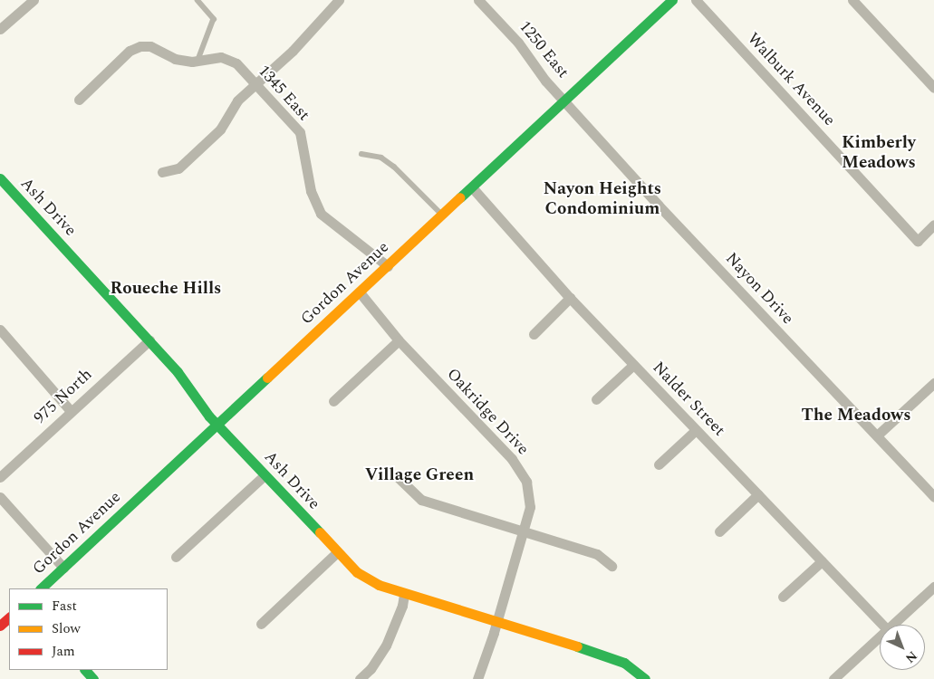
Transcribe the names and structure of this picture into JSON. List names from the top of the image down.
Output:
{
  "streets": {
    "main road": ["Ash Drive", "Gordon Avenue"],
    "street": [
      "1250 East",
      "Walburk Avenue",
      "1345 East",
      "Nayon Drive",
      "975 North",
      "Nalder Street",
      "Oakridge Drive"
    ]
  },
  "crossings": [
    ["1250 East", "Gordon Avenue"],
    ["1250 East", "Nayon Drive"],
    ["1345 East", "Gordon Avenue"],
    ["Ash Drive", "Gordon Avenue"],
    ["Ash Drive", "975 North"],
    ["Ash Drive", "Oakridge Drive"],
    ["Gordon Avenue", "Nayon Drive"],
    ["Gordon Avenue", "Nalder Street"],
    ["Gordon Avenue", "Oakridge Drive"]
  ],
  "districts": [
    "Kimberly Meadows",
    "Nayon Heights Condominium",
    "Roueche Hills",
    "The Meadows",
    "Village Green"
  ],
  "legend": ["Fast", "Slow", "Jam"],
  "north": "bottom right"
}
